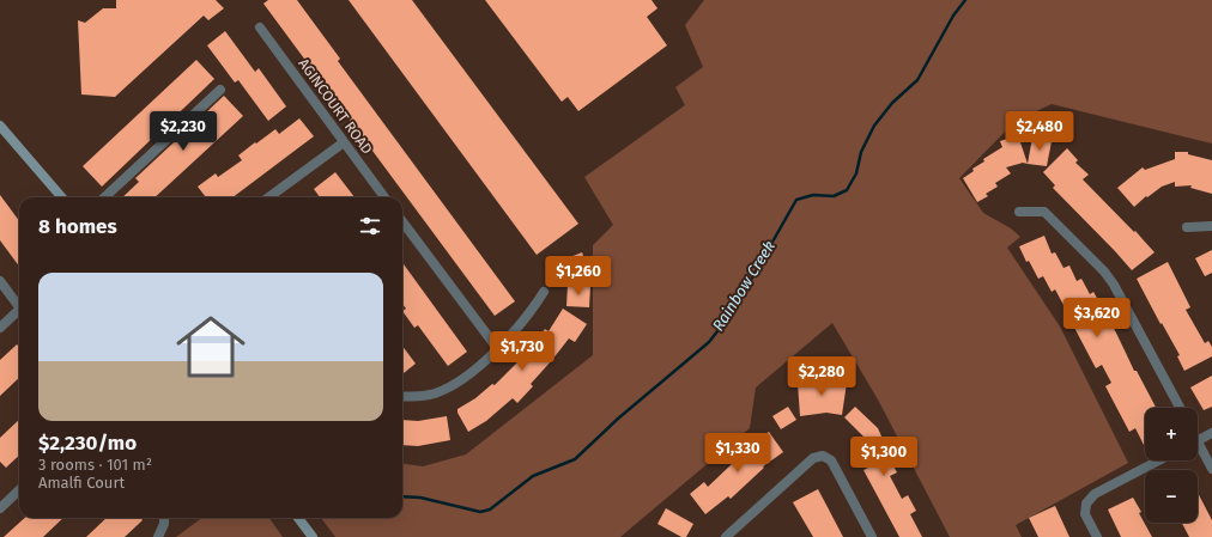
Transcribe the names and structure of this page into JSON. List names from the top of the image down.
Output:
{
  "streets": {
    "street": ["AGINCOURT ROAD"]
  },
  "water": ["Rainbow Creek"],
  "page": {
    "price": [
      "$2,230",
      "$2,480",
      "$1,260",
      "$3,620",
      "$1,730",
      "$2,280",
      "$1,330",
      "$1,300"
    ],
    "heading": "8 homes",
    "list": [
      {
        "name": "$2,230/mo",
        "note": "3 rooms · 101 m² · Amalfi Court"
      }
    ],
    "map_buttons": ["+", "−"]
  }
}
